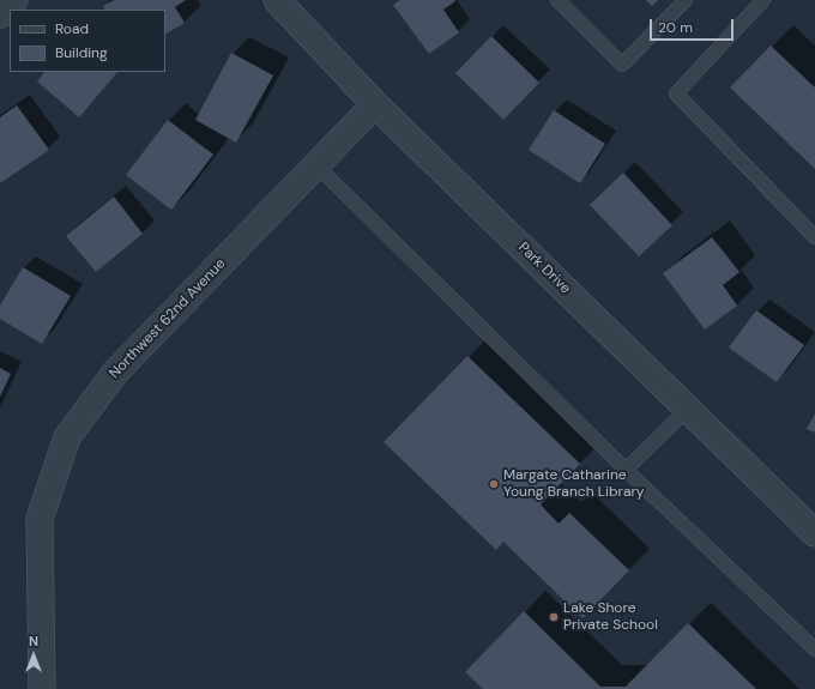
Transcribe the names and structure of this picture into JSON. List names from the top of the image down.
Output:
{
  "streets": {
    "street": ["Park Drive", "Northwest 62nd Avenue"]
  },
  "crossings": [
    ["Park Drive", "Northwest 62nd Avenue"]
  ],
  "places": ["Margate Catharine Young Branch Library", "Lake Shore Private School"],
  "legend": ["Road", "Building"],
  "scale_bar": "20 m",
  "north": "top"
}
